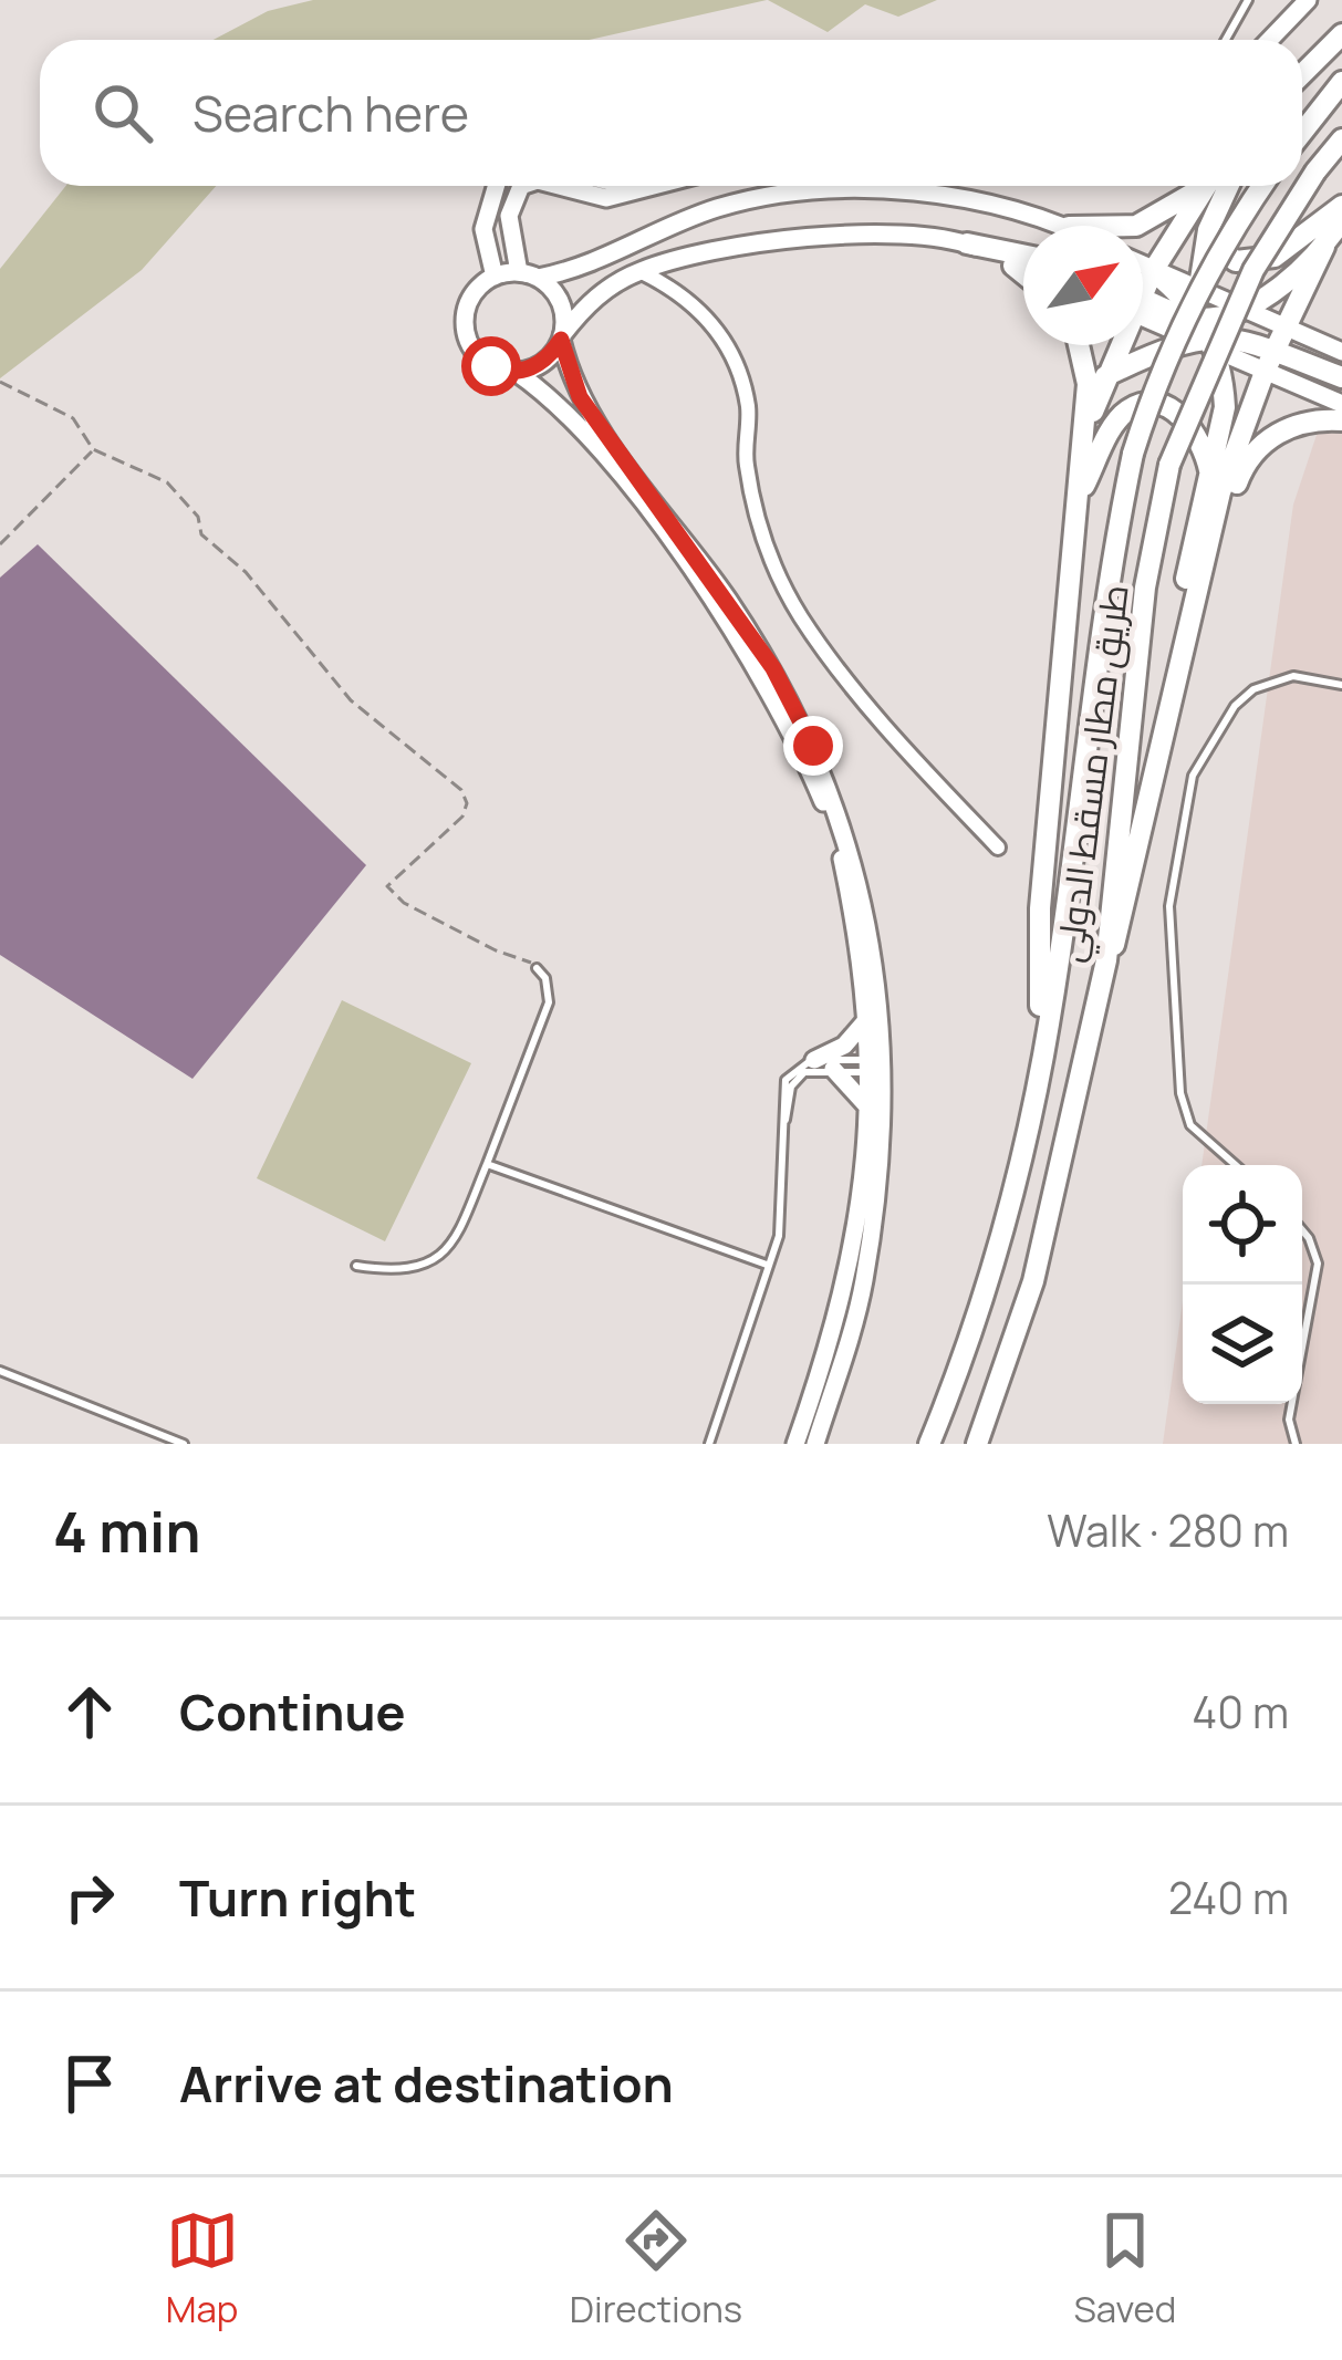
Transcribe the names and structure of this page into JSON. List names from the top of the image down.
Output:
{
  "streets": {
    "main road": ["طريق مطار مسقط الدولي"]
  },
  "north": "top right",
  "page": {
    "search": "Search here",
    "heading": ["4 min", "Walk · 280 m"],
    "list": [
      ["Continue", "40 m"],
      ["Turn right", "240 m"],
      "Arrive at destination"
    ],
    "nav": ["Map", "Directions", "Saved"]
  }
}
